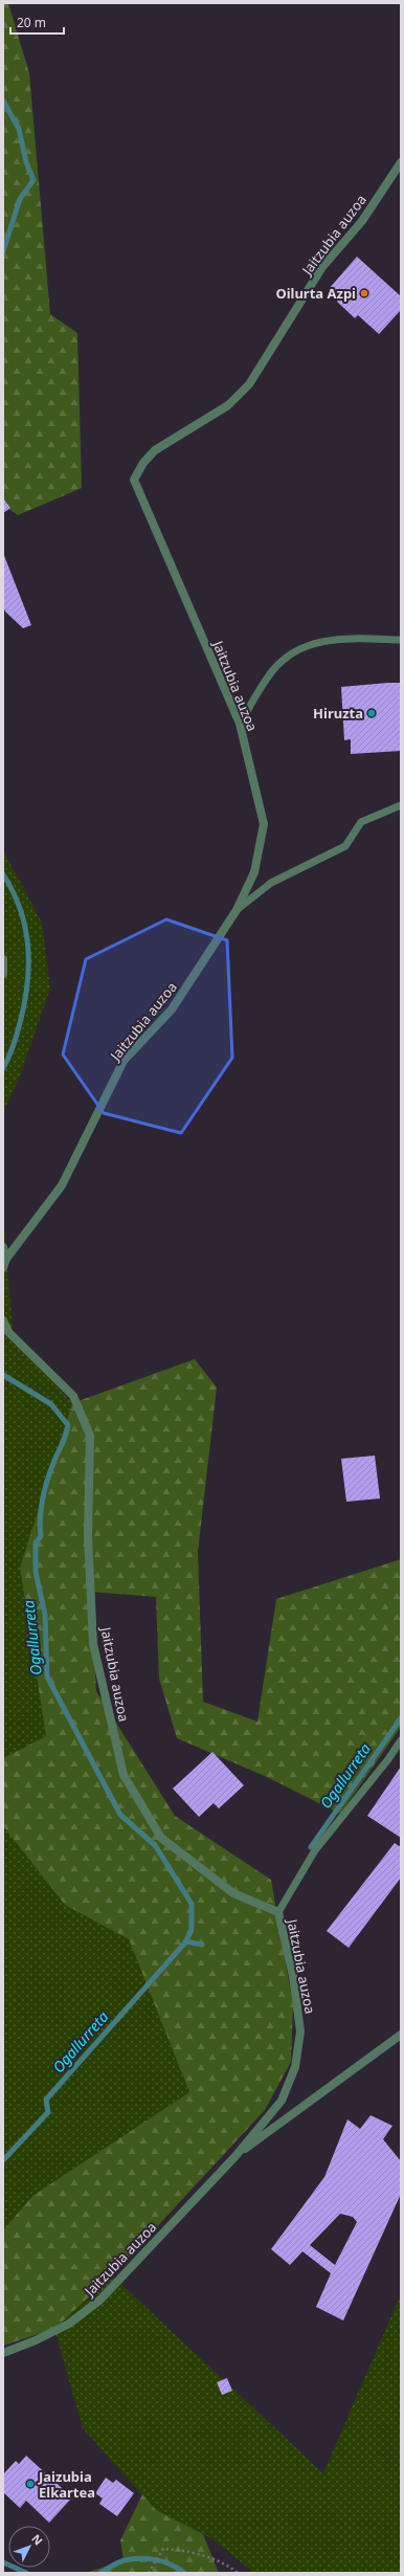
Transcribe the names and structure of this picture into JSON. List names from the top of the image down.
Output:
{
  "streets": {
    "street": ["Jaitzubia auzoa"]
  },
  "water": ["Ogallurreta"],
  "places": ["Oilurta Azpi", "Hiruzta", "Jaizubia Elkartea"],
  "scale_bar": "20 m",
  "north": "top right"
}
